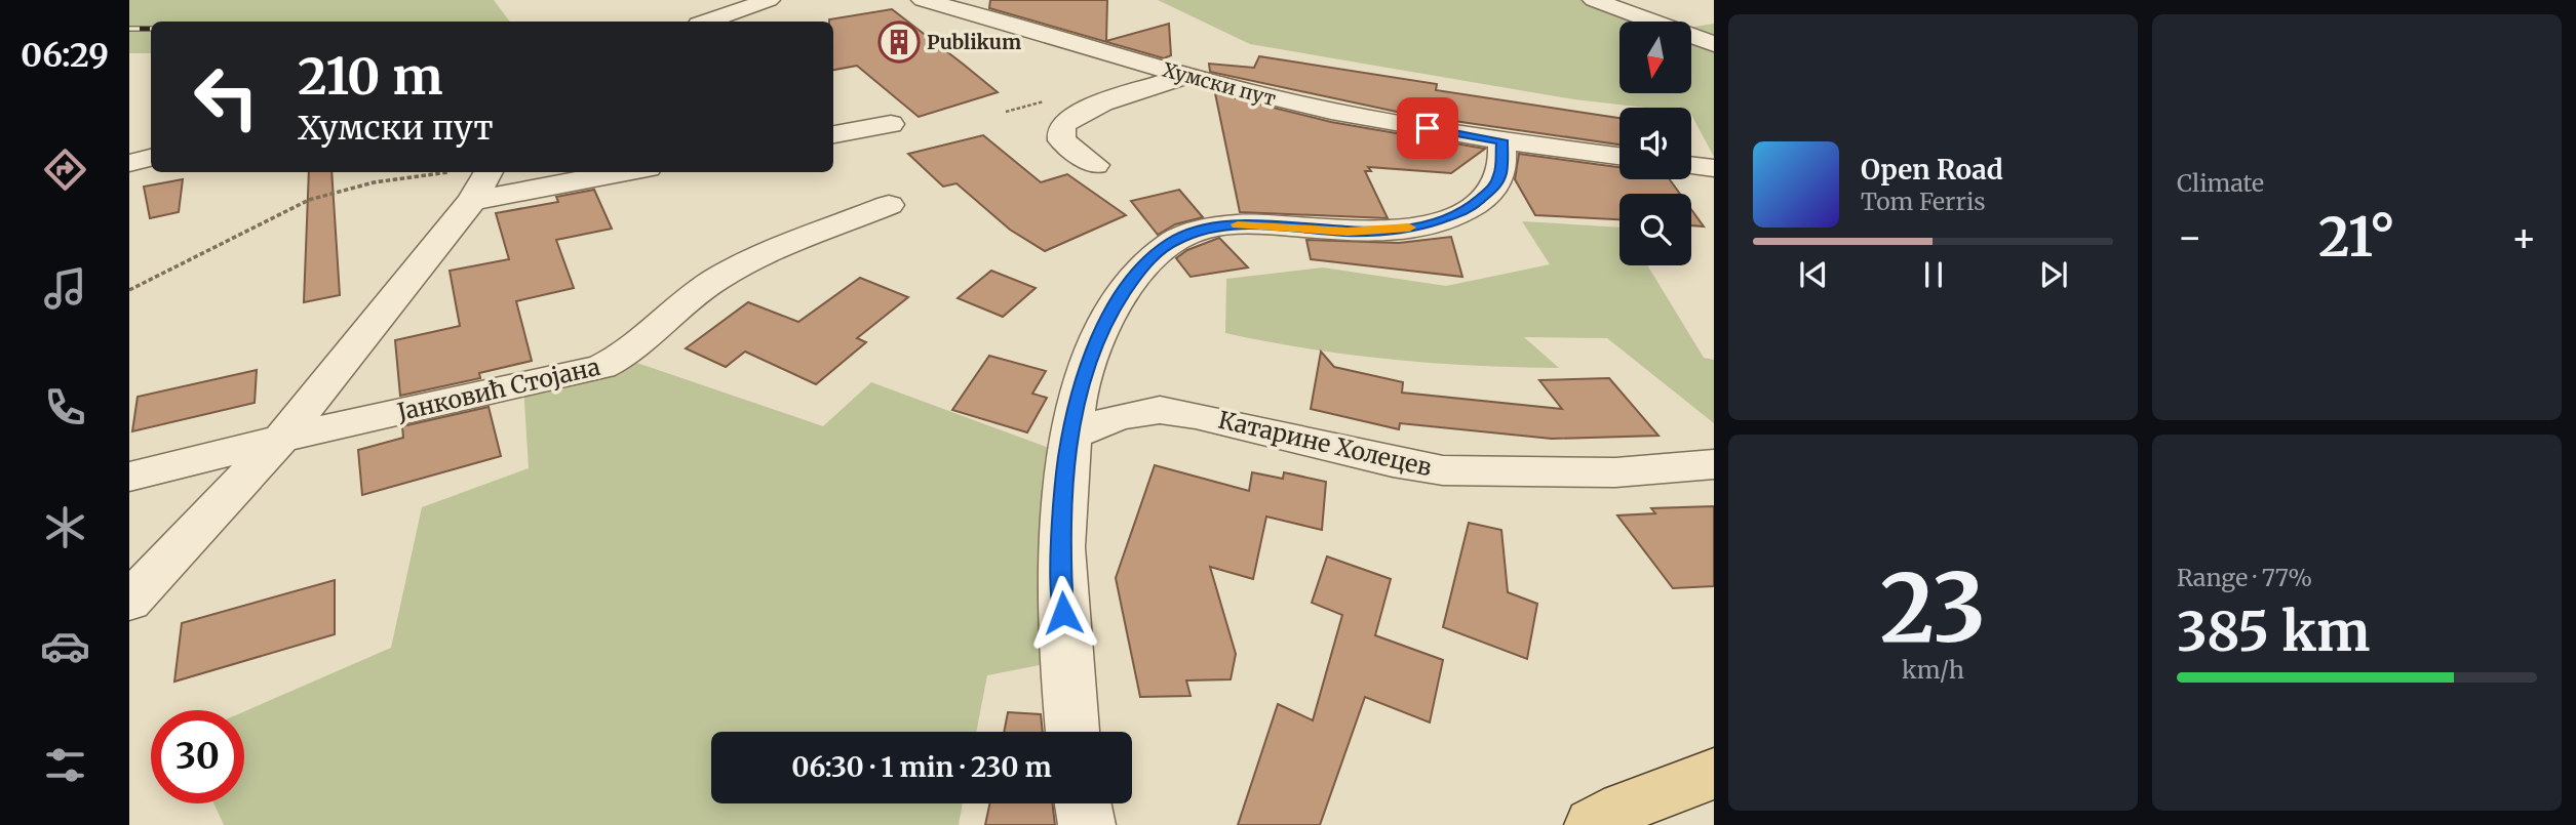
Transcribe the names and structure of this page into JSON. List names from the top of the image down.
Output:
{
  "streets": {
    "street": ["Хумски пут", "Јанковић Стојана", "Катарине Холецев"]
  },
  "places": {
    "building": ["Publikum"]
  },
  "north": "bottom",
  "page": {
    "tabs": "06:29",
    "tile": [
      "Climate",
      ["23", "km/h"],
      ["Range · 77%", "385 km"]
    ],
    "turn": ["210 m", "Хумски пут"],
    "song": ["Open Road", "Tom Ferris"],
    "heat": ["−", "21°", "+"],
    "limit": "30",
    "trip": "06:30 · 1 min · 230 m"
  }
}
